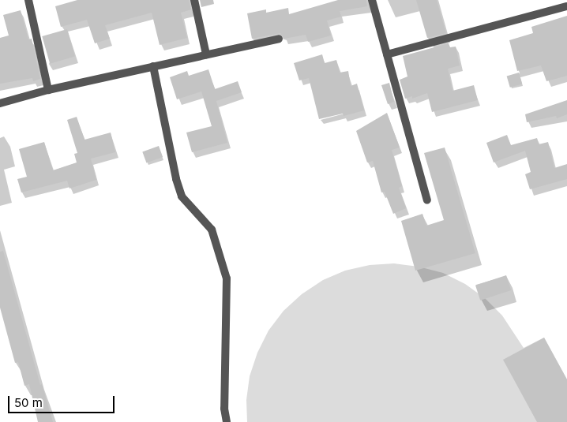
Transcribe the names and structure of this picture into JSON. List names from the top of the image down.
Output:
{
  "scale_bar": "50 m"
}
